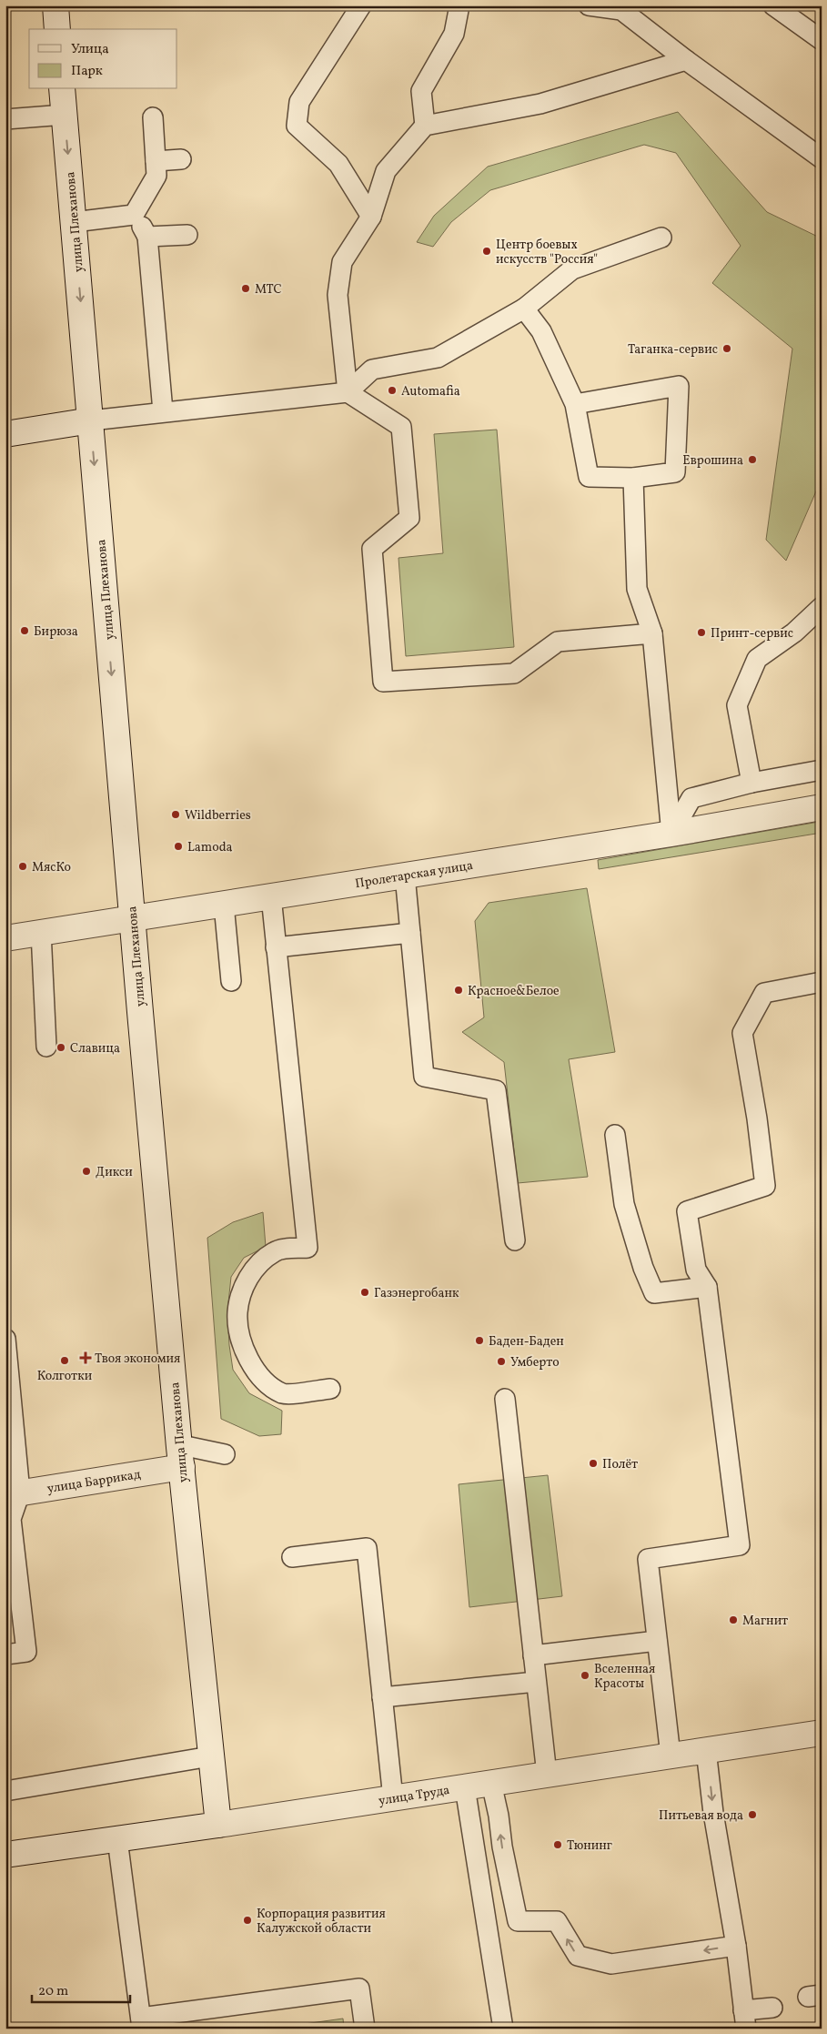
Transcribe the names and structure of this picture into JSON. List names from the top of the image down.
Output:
{
  "streets": {
    "street": [
      "улица Плеханова",
      "Пролетарская улица",
      "улица Баррикад",
      "улица Труда"
    ]
  },
  "crossings": [
    ["улица Плеханова", "Пролетарская улица"],
    ["улица Плеханова", "улица Баррикад"],
    ["улица Плеханова", "улица Труда"]
  ],
  "one_way": ["улица Плеханова"],
  "places": {
    "other": [
      "Центр боевых искусств \"Россия\"",
      "МТС",
      "Таганка-сервис",
      "Automafia",
      "Еврошина",
      "Бирюза",
      "Принт-сервис",
      "Wildberries",
      "Lamoda",
      "МясКо",
      "Красное&Белое",
      "Славица",
      "Дикси",
      "Газэнергобанк",
      "Баден-Баден",
      "Колготки",
      "Умберто",
      "Полёт",
      "Магнит",
      "Вселенная Красоты",
      "Питьевая вода",
      "Тюнинг",
      "Корпорация развития Калужской области"
    ],
    "health": ["Твоя экономия"]
  },
  "legend": ["Улица", "Парк"],
  "scale_bar": "20 m"
}
